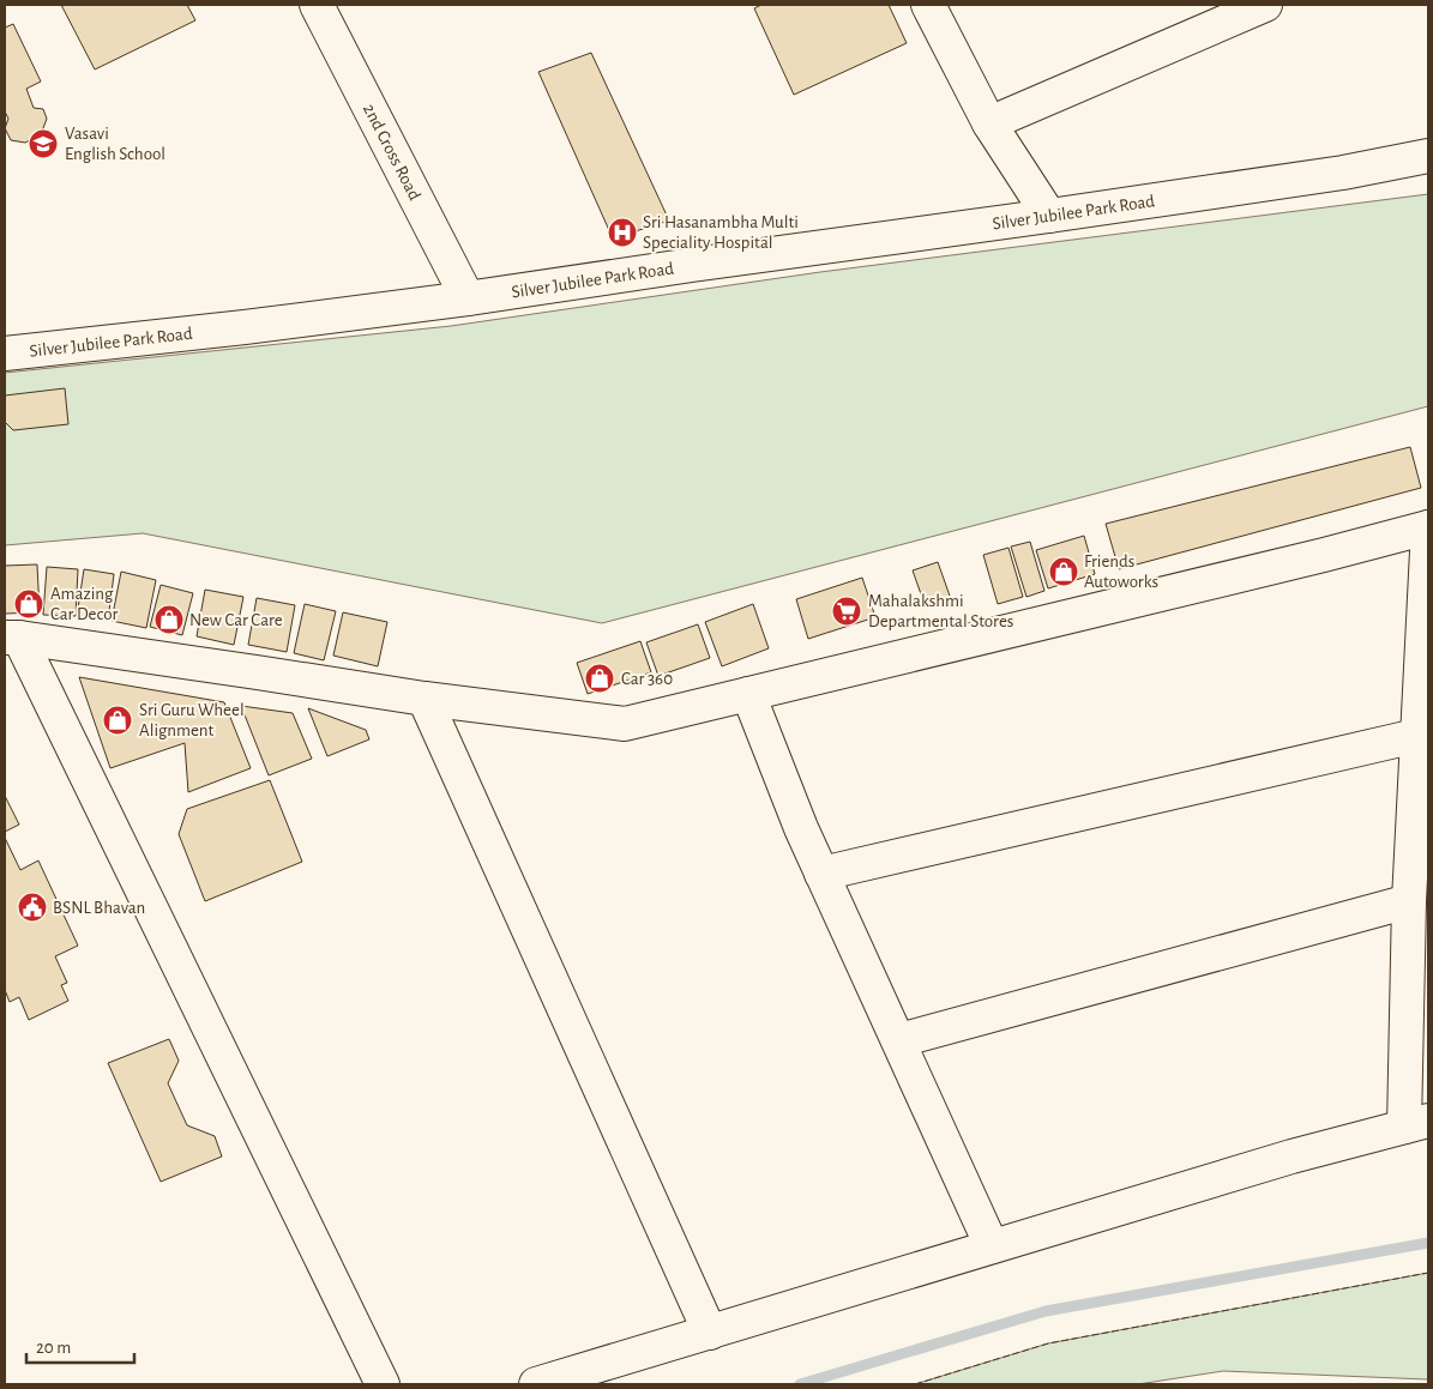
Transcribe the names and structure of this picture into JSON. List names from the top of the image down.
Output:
{
  "streets": {
    "street": ["2nd Cross Road", "Silver Jubilee Park Road"]
  },
  "crossings": [
    ["2nd Cross Road", "Silver Jubilee Park Road"]
  ],
  "places": {
    "school or university": ["Vasavi English School"],
    "hospital": ["Sri Hasanambha Multi Speciality Hospital"],
    "shop": [
      "Friends Autoworks",
      "Amazing Car Decor",
      "New Car Care",
      "Car 360",
      "Sri Guru Wheel Alignment"
    ],
    "supermarket": ["Mahalakshmi Departmental Stores"],
    "public building": ["BSNL Bhavan"]
  },
  "scale_bar": "20 m"
}
